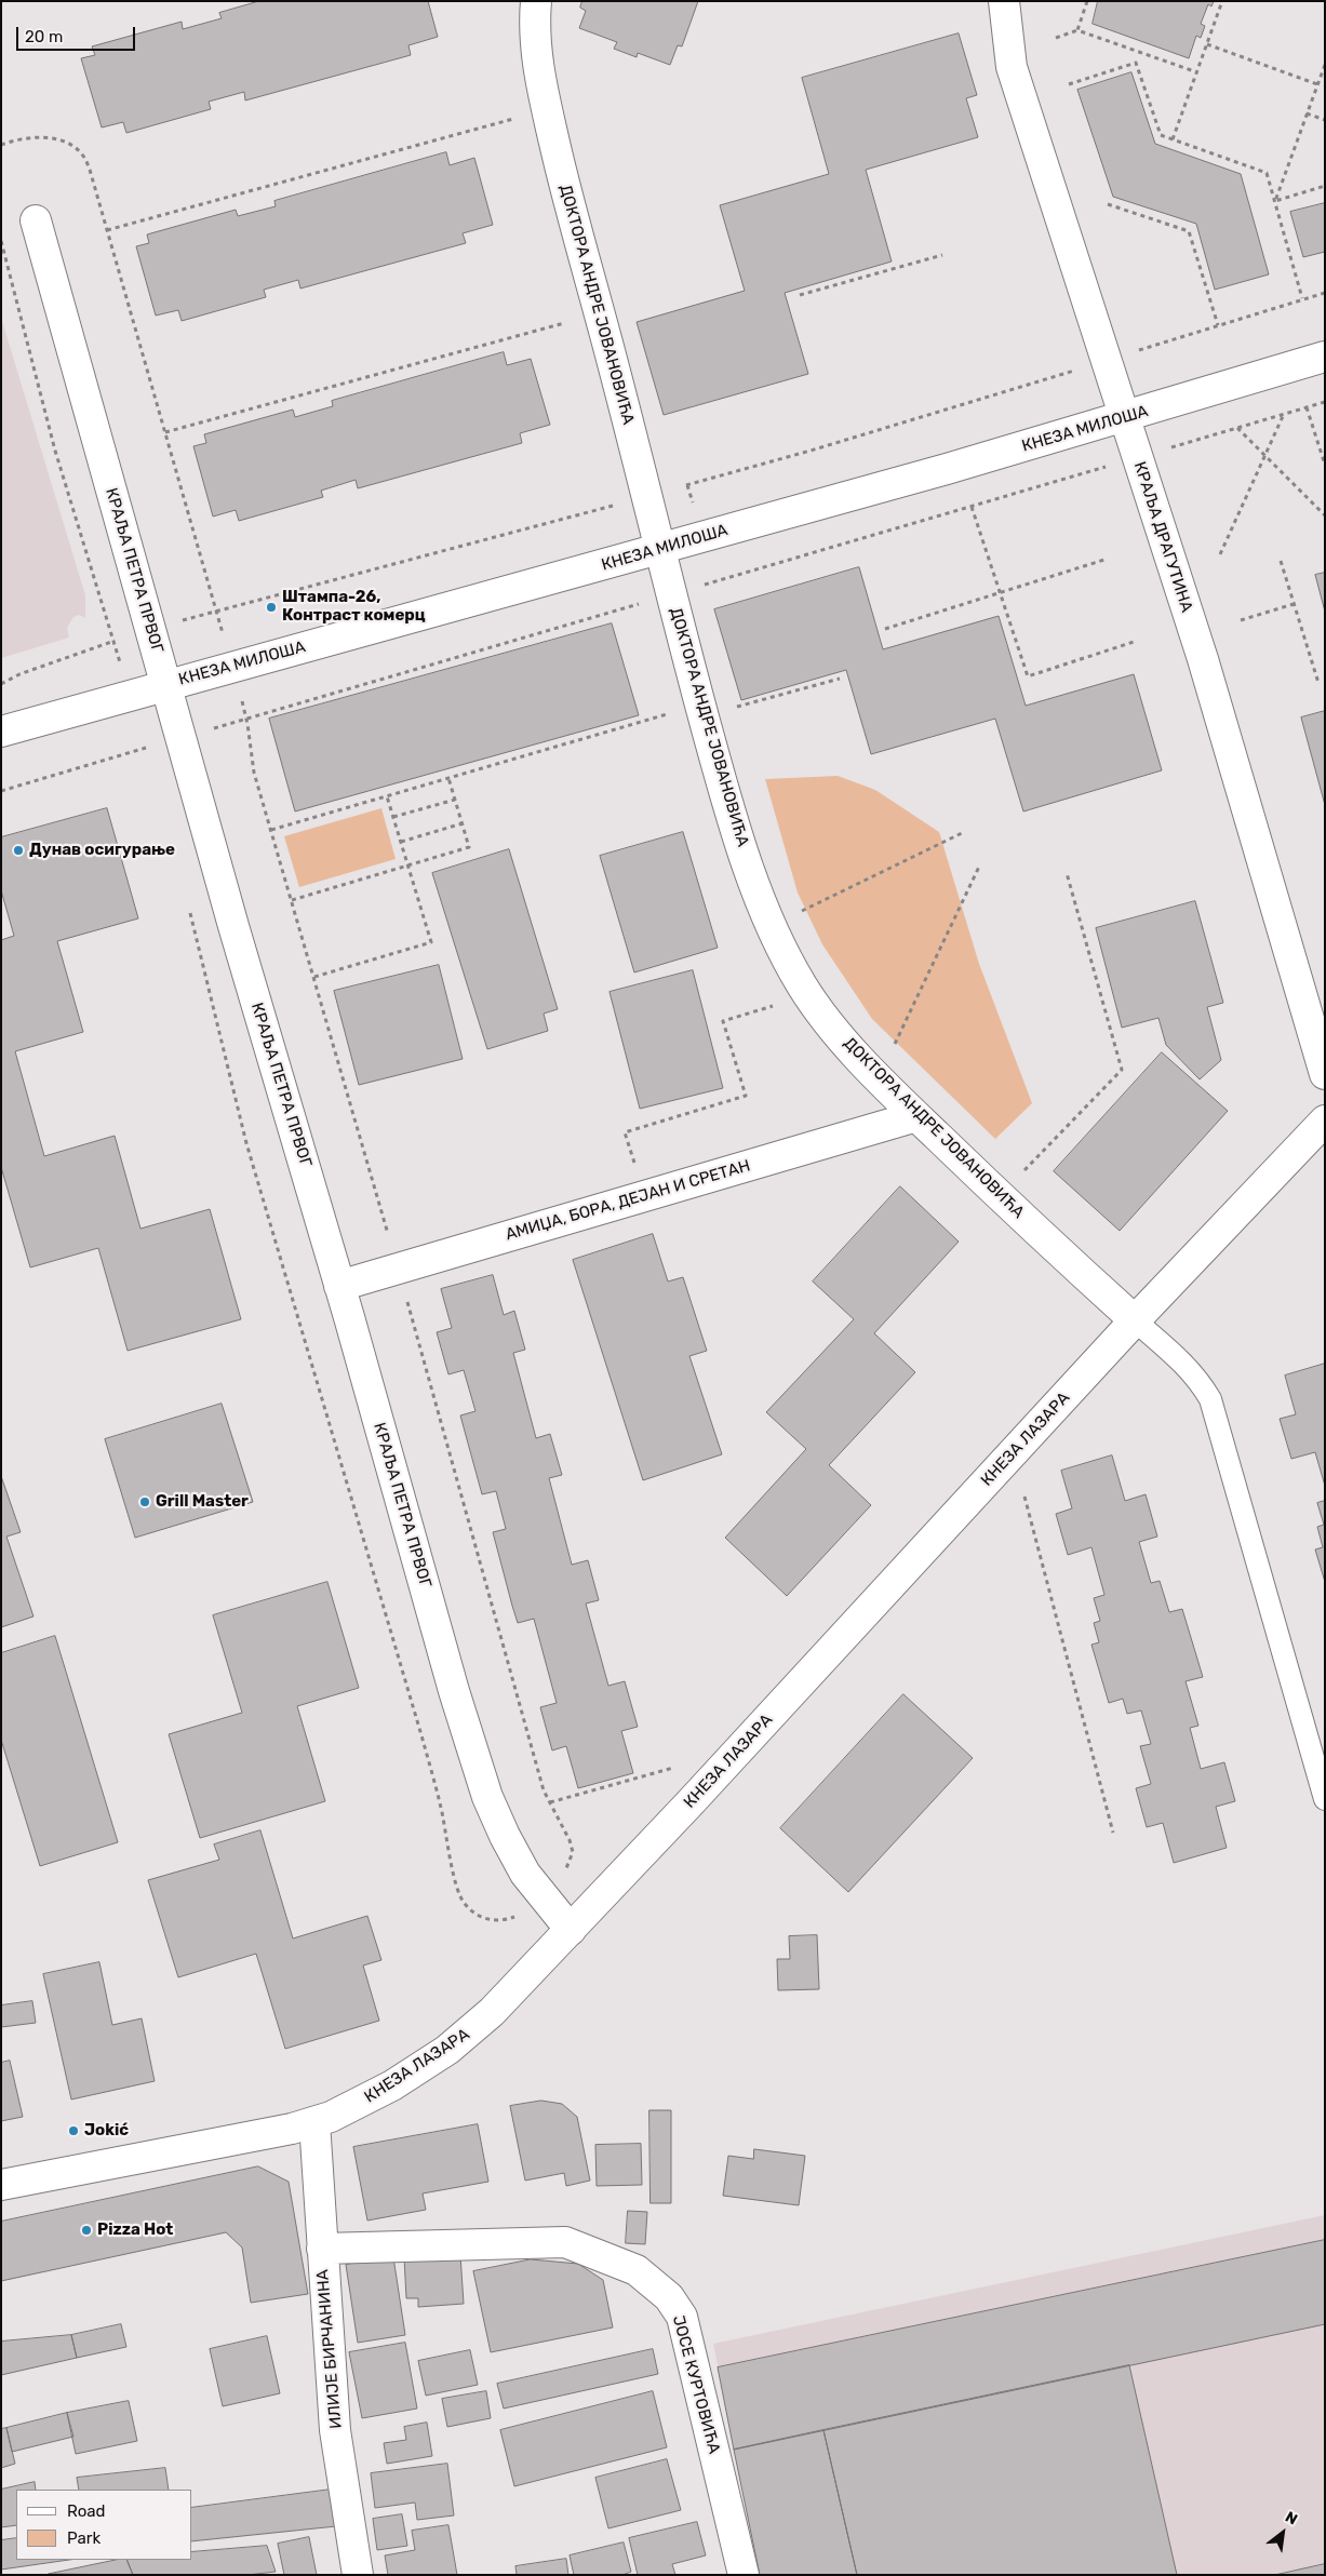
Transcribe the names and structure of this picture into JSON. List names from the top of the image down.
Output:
{
  "streets": {
    "street": [
      "ДОКТОРА АНДРЕ ЈОВАНОВИЋА",
      "КНЕЗА МИЛОША",
      "КРАЉА ДРАГУТИНА",
      "КРАЉА ПЕТРА ПРВОГ",
      "АМИЏА, БОРА, ДЕЈАН И СРЕТАН",
      "КНЕЗА ЛАЗАРА",
      "ИЛИЈЕ БИРЧАНИНА",
      "ЈОСЕ КУРТОВИЋА"
    ]
  },
  "crossings": [
    ["ДОКТОРА АНДРЕ ЈОВАНОВИЋА", "КНЕЗА МИЛОША"],
    ["ДОКТОРА АНДРЕ ЈОВАНОВИЋА", "АМИЏА, БОРА, ДЕЈАН И СРЕТАН"],
    ["ДОКТОРА АНДРЕ ЈОВАНОВИЋА", "КНЕЗА ЛАЗАРА"],
    ["КНЕЗА МИЛОША", "КРАЉА ДРАГУТИНА"],
    ["КНЕЗА МИЛОША", "КРАЉА ПЕТРА ПРВОГ"],
    ["КРАЉА ПЕТРА ПРВОГ", "АМИЏА, БОРА, ДЕЈАН И СРЕТАН"],
    ["КРАЉА ПЕТРА ПРВОГ", "КНЕЗА ЛАЗАРА"],
    ["КНЕЗА ЛАЗАРА", "ИЛИЈЕ БИРЧАНИНА"],
    ["ИЛИЈЕ БИРЧАНИНА", "ЈОСЕ КУРТОВИЋА"]
  ],
  "places": [
    "Штампа-26, Контраст комерц",
    "Дунав осигурање",
    "Grill Master",
    "Jokić",
    "Pizza Hot"
  ],
  "legend": ["Road", "Park"],
  "scale_bar": "20 m",
  "north": "top right"
}
